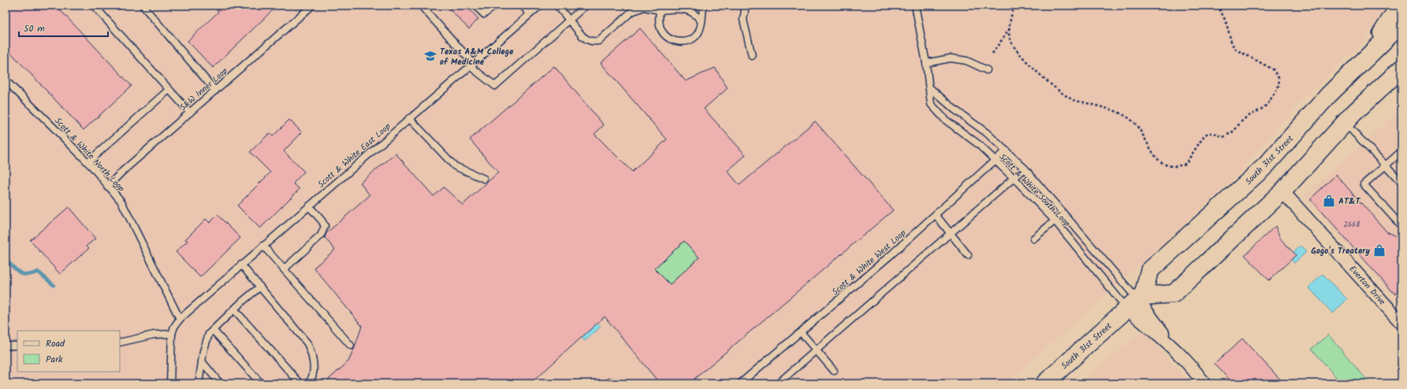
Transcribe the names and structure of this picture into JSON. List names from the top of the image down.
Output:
{
  "streets": {
    "main road": ["South 31st Street"],
    "street": ["Everton Drive"],
    "lane": [
      "S&W Inner Loop",
      "Scott & White North Loop",
      "Scott & White East Loop",
      "Scott & White South Loop",
      "Scott & White West Loop"
    ]
  },
  "crossings": [
    ["S&W Inner Loop", "Scott & White North Loop"],
    ["Scott & White North Loop", "Scott & White East Loop"],
    ["South 31st Street", "Scott & White South Loop"],
    ["Scott & White South Loop", "Scott & White West Loop"]
  ],
  "places": {
    "school or university": ["Texas A&M College of Medicine"],
    "shop": ["AT&T", "Gogo's Treatery"]
  },
  "house_numbers": ["2668"],
  "legend": ["Road", "Park"],
  "scale_bar": "50 m"
}
